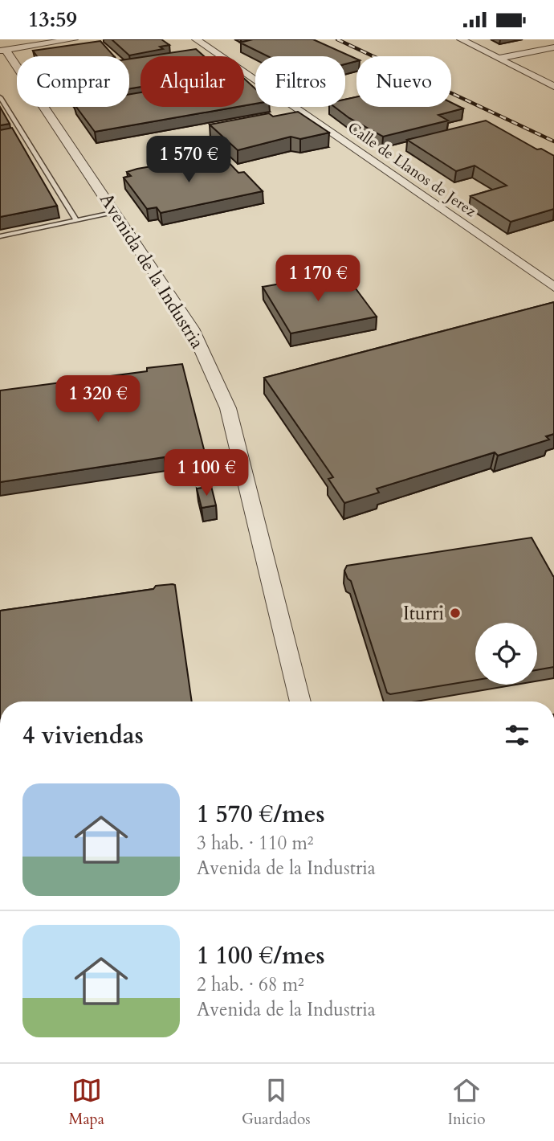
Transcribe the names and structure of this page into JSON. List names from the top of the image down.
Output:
{
  "streets": {
    "street": ["Calle de Llanos de Jerez", "Avenida de la Industria"]
  },
  "places": ["Iturri"],
  "page": {
    "status": "13:59",
    "chip": [
      "Comprar",
      "Alquilar",
      "Filtros",
      "Nuevo"
    ],
    "price": [
      "1 570 €",
      "1 170 €",
      "1 320 €",
      "1 100 €"
    ],
    "heading": "4 viviendas",
    "list": [
      {
        "name": "1 570 €/mes",
        "note": "3 hab. · 110 m² · Avenida de la Industria"
      },
      {
        "name": "1 100 €/mes",
        "note": "2 hab. · 68 m² · Avenida de la Industria"
      }
    ],
    "tabs": ["Mapa", "Guardados", "Inicio"]
  }
}
